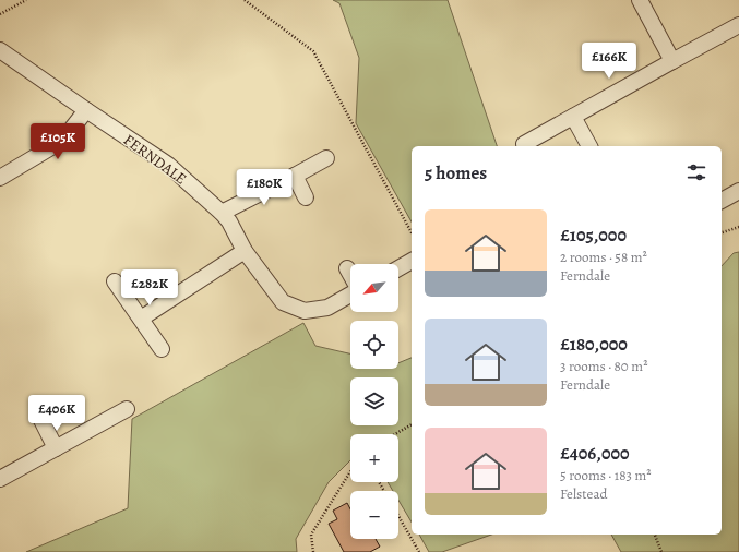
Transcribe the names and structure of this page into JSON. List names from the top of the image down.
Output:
{
  "streets": {
    "street": ["FERNDALE"]
  },
  "north": "bottom left",
  "page": {
    "price": [
      "£166K",
      "£105K",
      "£180K",
      "£282K",
      "£406K"
    ],
    "heading": "5 homes",
    "list": [
      {
        "name": "£105,000",
        "note": "2 rooms · 58 m² · Ferndale"
      },
      {
        "name": "£180,000",
        "note": "3 rooms · 80 m² · Ferndale"
      },
      {
        "name": "£406,000",
        "note": "5 rooms · 183 m² · Felstead"
      }
    ],
    "map_buttons": ["+", "−"]
  }
}
